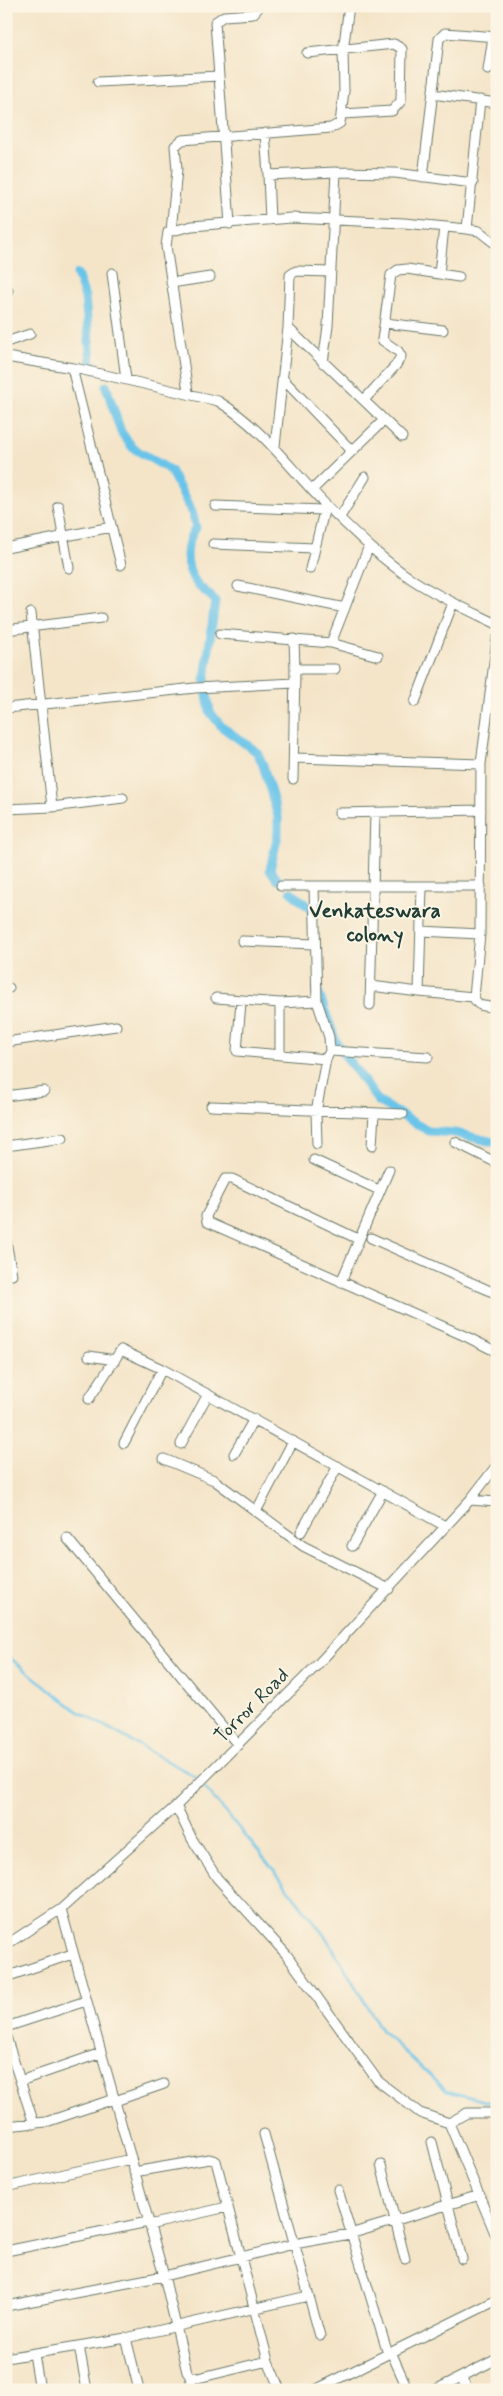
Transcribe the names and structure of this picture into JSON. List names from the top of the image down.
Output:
{
  "streets": {
    "street": ["Torror Road"]
  },
  "districts": ["Venkateswara colony"]
}
